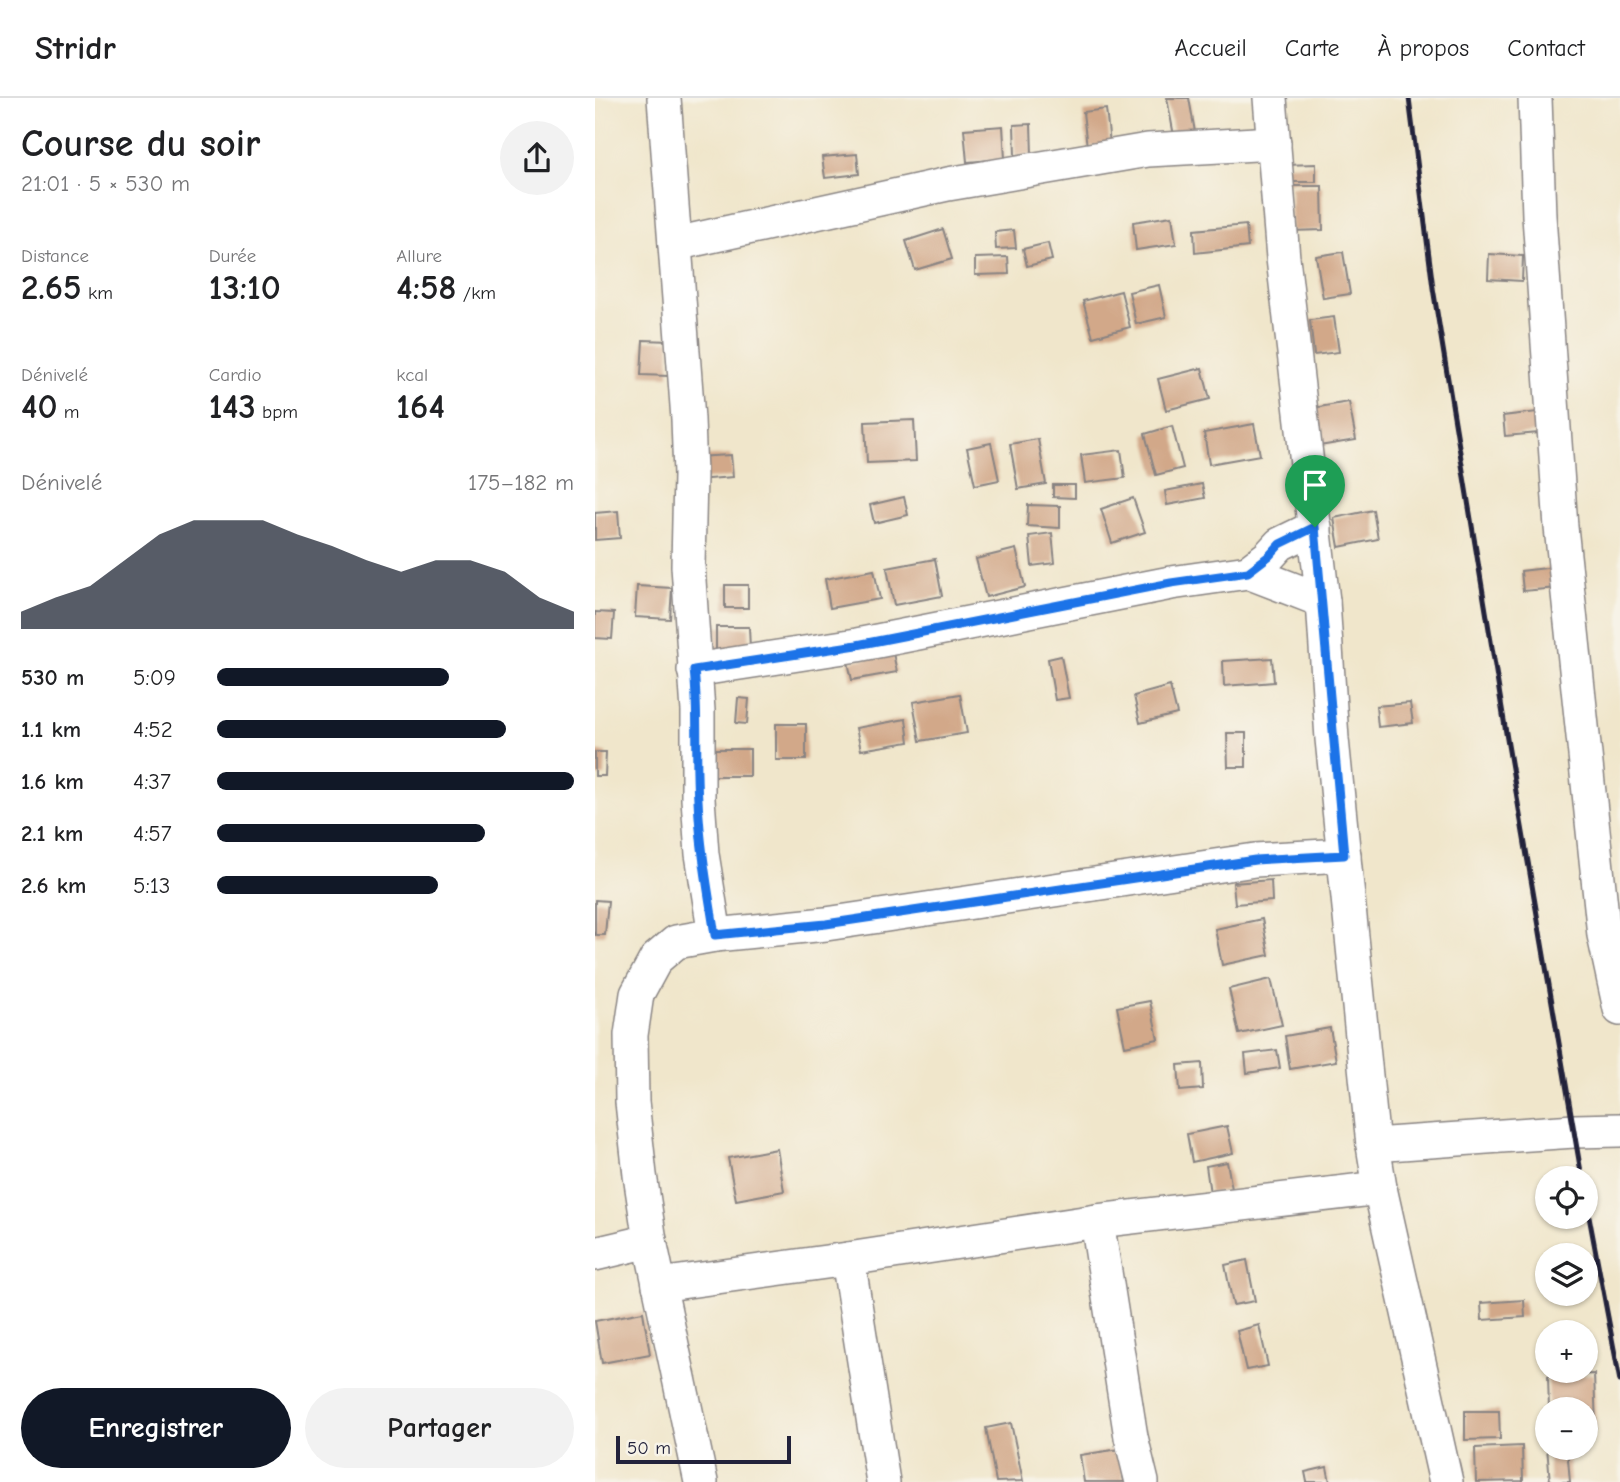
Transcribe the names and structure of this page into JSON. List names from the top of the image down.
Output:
{
  "scale_bar": "50 m",
  "page": {
    "header": "Stridr",
    "nav": [
      "Accueil",
      "Carte",
      "À propos",
      "Contact"
    ],
    "heading": ["Course du soir", "21:01 · 5 × 530 m"],
    "stats": [
      ["Distance", "2.65 km"],
      ["Durée", "13:10"],
      ["Allure", "4:58 /km"],
      ["Dénivelé", "40 m"],
      ["Cardio", "143 bpm"],
      ["kcal", "164"]
    ],
    "chart": ["Dénivelé", "175–182 m"],
    "list": [
      {
        "name": "530 m",
        "note": "5:09"
      },
      {
        "name": "1.1 km",
        "note": "4:52"
      },
      {
        "name": "1.6 km",
        "note": "4:37"
      },
      {
        "name": "2.1 km",
        "note": "4:57"
      },
      {
        "name": "2.6 km",
        "note": "5:13"
      }
    ],
    "map_buttons": ["+", "−"],
    "buttons": ["Enregistrer", "Partager"],
    "scale": "50 m"
  }
}
